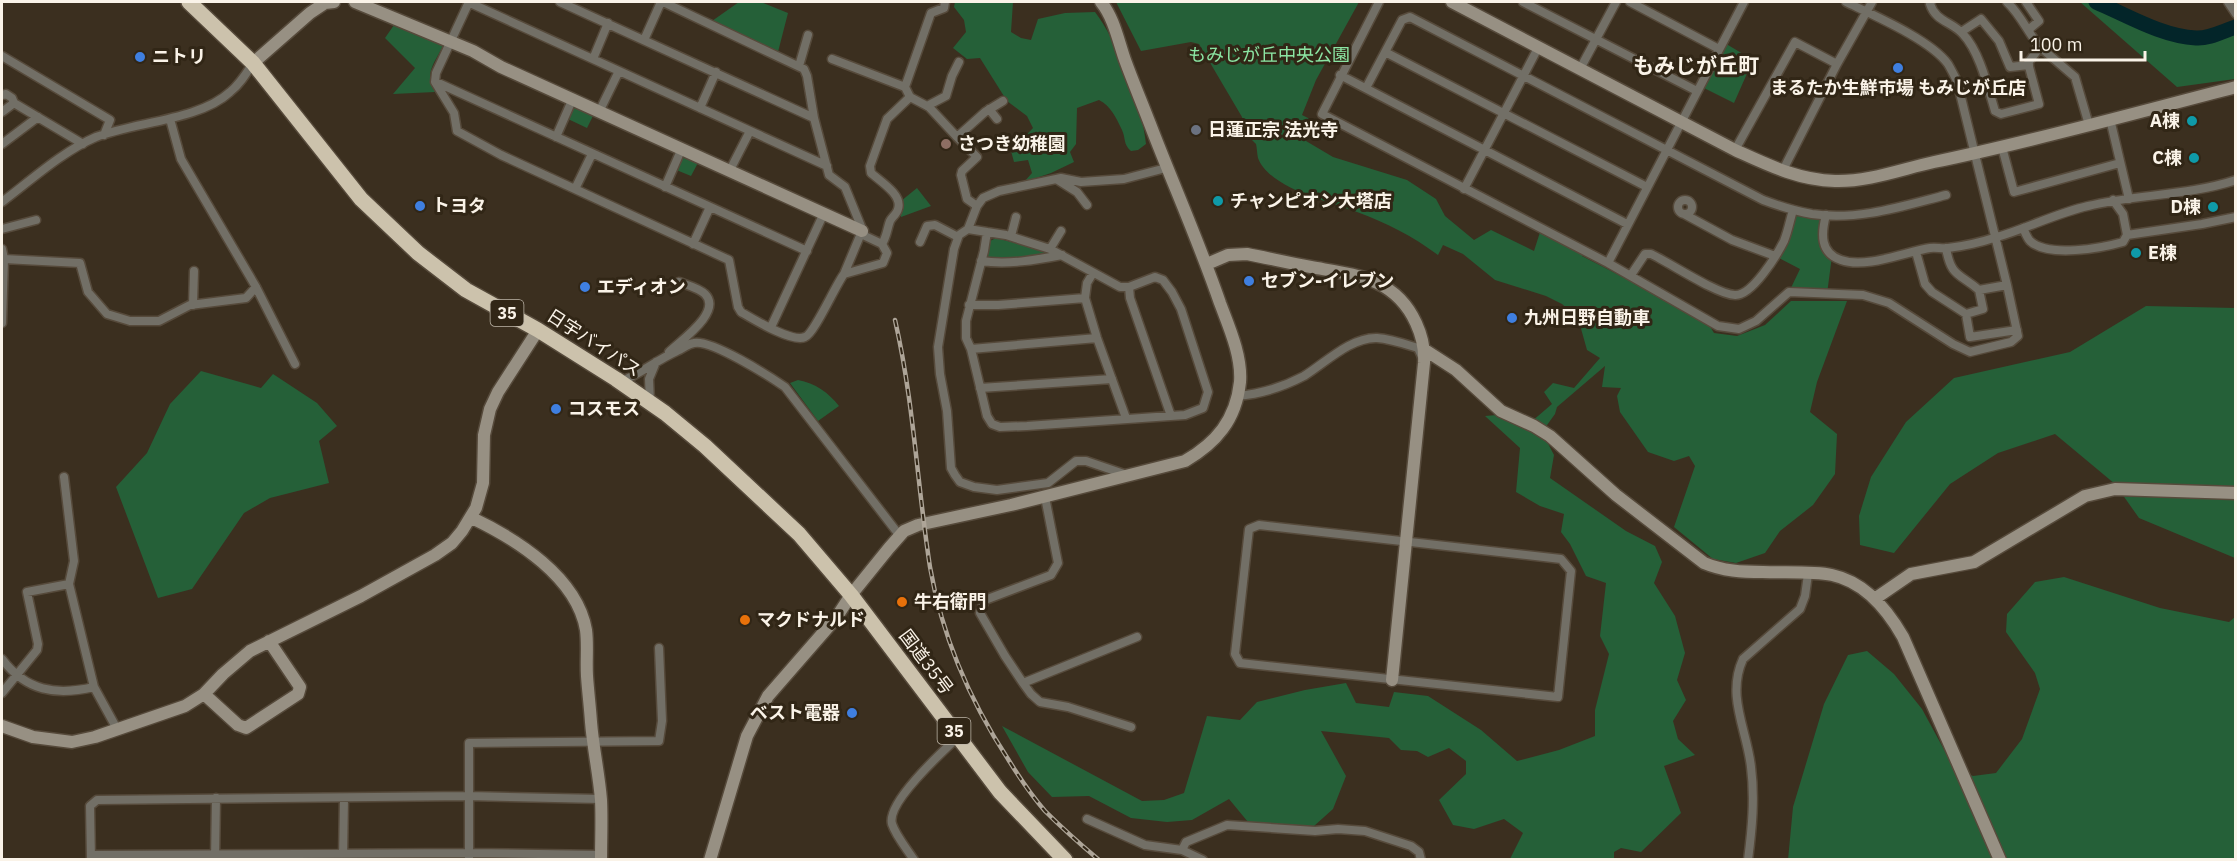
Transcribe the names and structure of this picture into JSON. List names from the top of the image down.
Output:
{
  "streets": {
    "highway": ["35", "日宇バイパス", "国道35号"]
  },
  "crossings": [
    ["日宇バイパス", "国道35号"]
  ],
  "districts": ["もみじが丘町"],
  "parks": ["もみじが丘中央公園"],
  "places": [
    "ニトリ",
    "まるたか生鮮市場 もみじが丘店",
    "A棟",
    "日蓮正宗 法光寺",
    "さつき幼稚園",
    "C棟",
    "チャンピオン大塔店",
    "トヨタ",
    "D棟",
    "E棟",
    "セブン-イレブン",
    "エディオン",
    "九州日野自動車",
    "コスモス",
    "牛右衛門",
    "マクドナルド",
    "ベスト電器"
  ],
  "scale_bar": "100 m"
}
